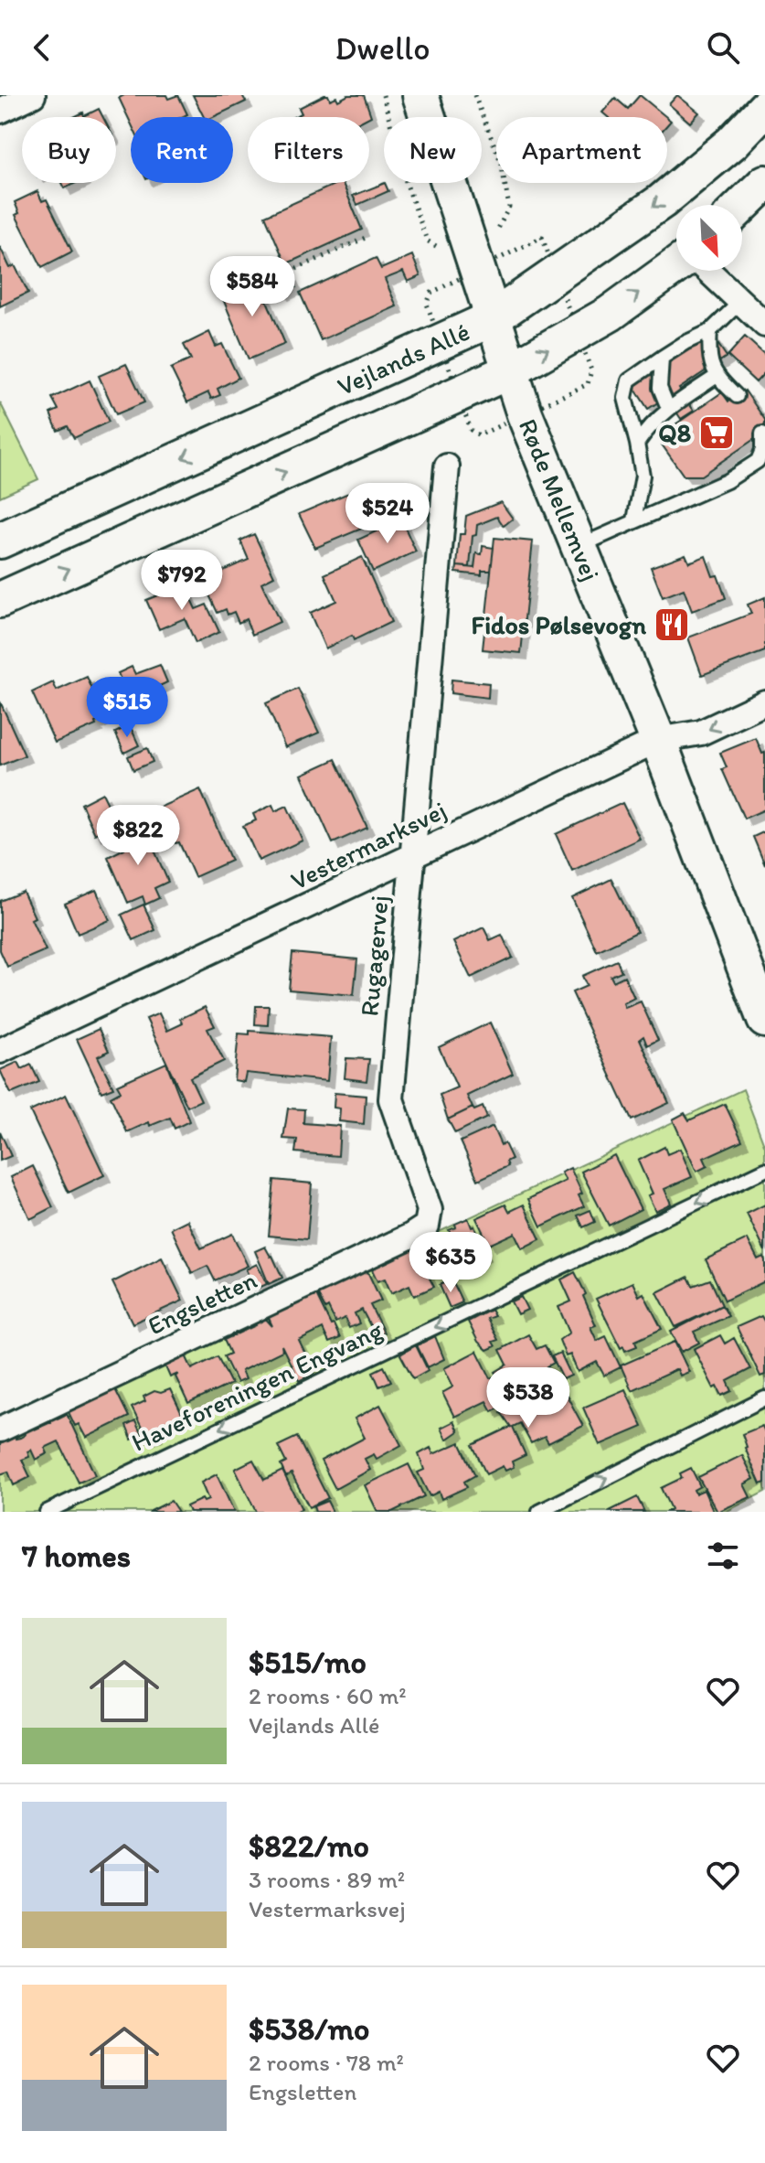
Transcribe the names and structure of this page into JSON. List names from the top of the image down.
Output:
{
  "streets": {
    "street": [
      "Vejlands Allé",
      "Røde Mellemvej",
      "Vestermarksvej",
      "Rugagervej",
      "Engsletten"
    ],
    "lane": ["Haveforeningen Engvang"]
  },
  "crossings": [
    ["Vejlands Allé", "Røde Mellemvej"],
    ["Røde Mellemvej", "Vestermarksvej"],
    ["Vestermarksvej", "Rugagervej"],
    ["Rugagervej", "Engsletten"]
  ],
  "one_way": ["Haveforeningen Engvang"],
  "places": {
    "supermarket": ["Q8"],
    "restaurant": ["Fidos Pølsevogn"]
  },
  "north": "bottom right",
  "page": {
    "header": "Dwello",
    "chip": [
      "Buy",
      "Rent",
      "Filters",
      "New",
      "Apartment"
    ],
    "price": [
      "$584",
      "$524",
      "$792",
      "$515",
      "$822",
      "$635",
      "$538"
    ],
    "heading": "7 homes",
    "list": [
      {
        "name": "$515/mo",
        "note": "2 rooms · 60 m² · Vejlands Allé"
      },
      {
        "name": "$822/mo",
        "note": "3 rooms · 89 m² · Vestermarksvej"
      },
      {
        "name": "$538/mo",
        "note": "2 rooms · 78 m² · Engsletten"
      }
    ]
  }
}
